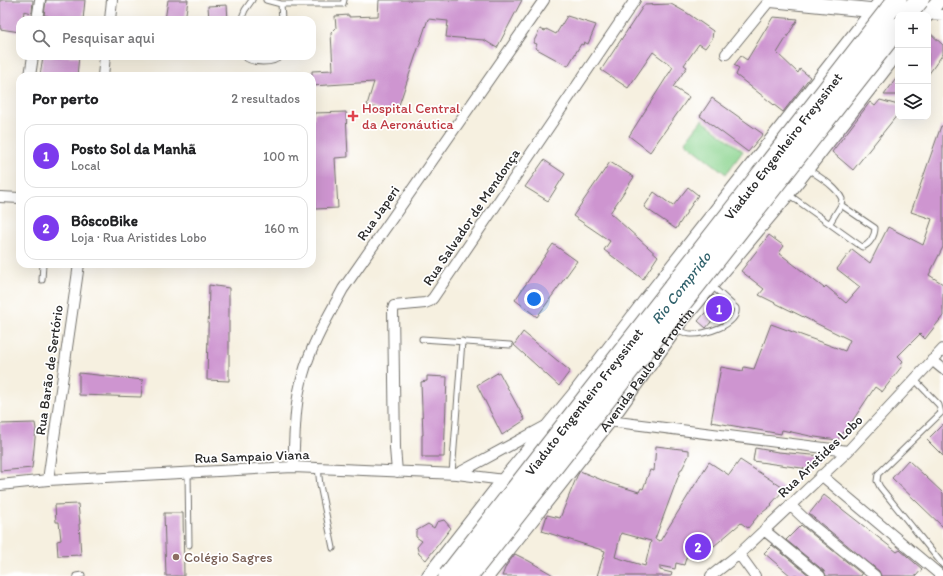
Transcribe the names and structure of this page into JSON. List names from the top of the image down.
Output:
{
  "streets": {
    "highway": ["Viaduto Engenheiro Freyssinet"],
    "main road": ["Avenida Paulo de Frontin"],
    "street": [
      "Rua Japeri",
      "Rua Salvador de Mendonça",
      "Rua Barão de Sertório",
      "Rua Sampaio Viana",
      "Rua Aristides Lobo"
    ]
  },
  "crossings": [
    ["Rua Japeri", "Rua Sampaio Viana"],
    ["Rua Salvador de Mendonça", "Rua Sampaio Viana"],
    ["Rua Barão de Sertório", "Rua Sampaio Viana"]
  ],
  "water": ["Rio Comprido"],
  "places": {
    "health": ["Hospital Central da Aeronáutica"],
    "other": ["Colégio Sagres"]
  },
  "page": {
    "map_buttons": ["+", "−"],
    "search": "Pesquisar aqui",
    "heading": ["Por perto", "2 resultados"],
    "list": [
      {
        "mark": "1",
        "name": "Posto Sol da Manhã",
        "note": "Local",
        "value": "100 m"
      },
      {
        "mark": "2",
        "name": "BôscoBike",
        "note": "Loja · Rua Aristides Lobo",
        "value": "160 m"
      }
    ],
    "pins": ["1", "2"]
  }
}
